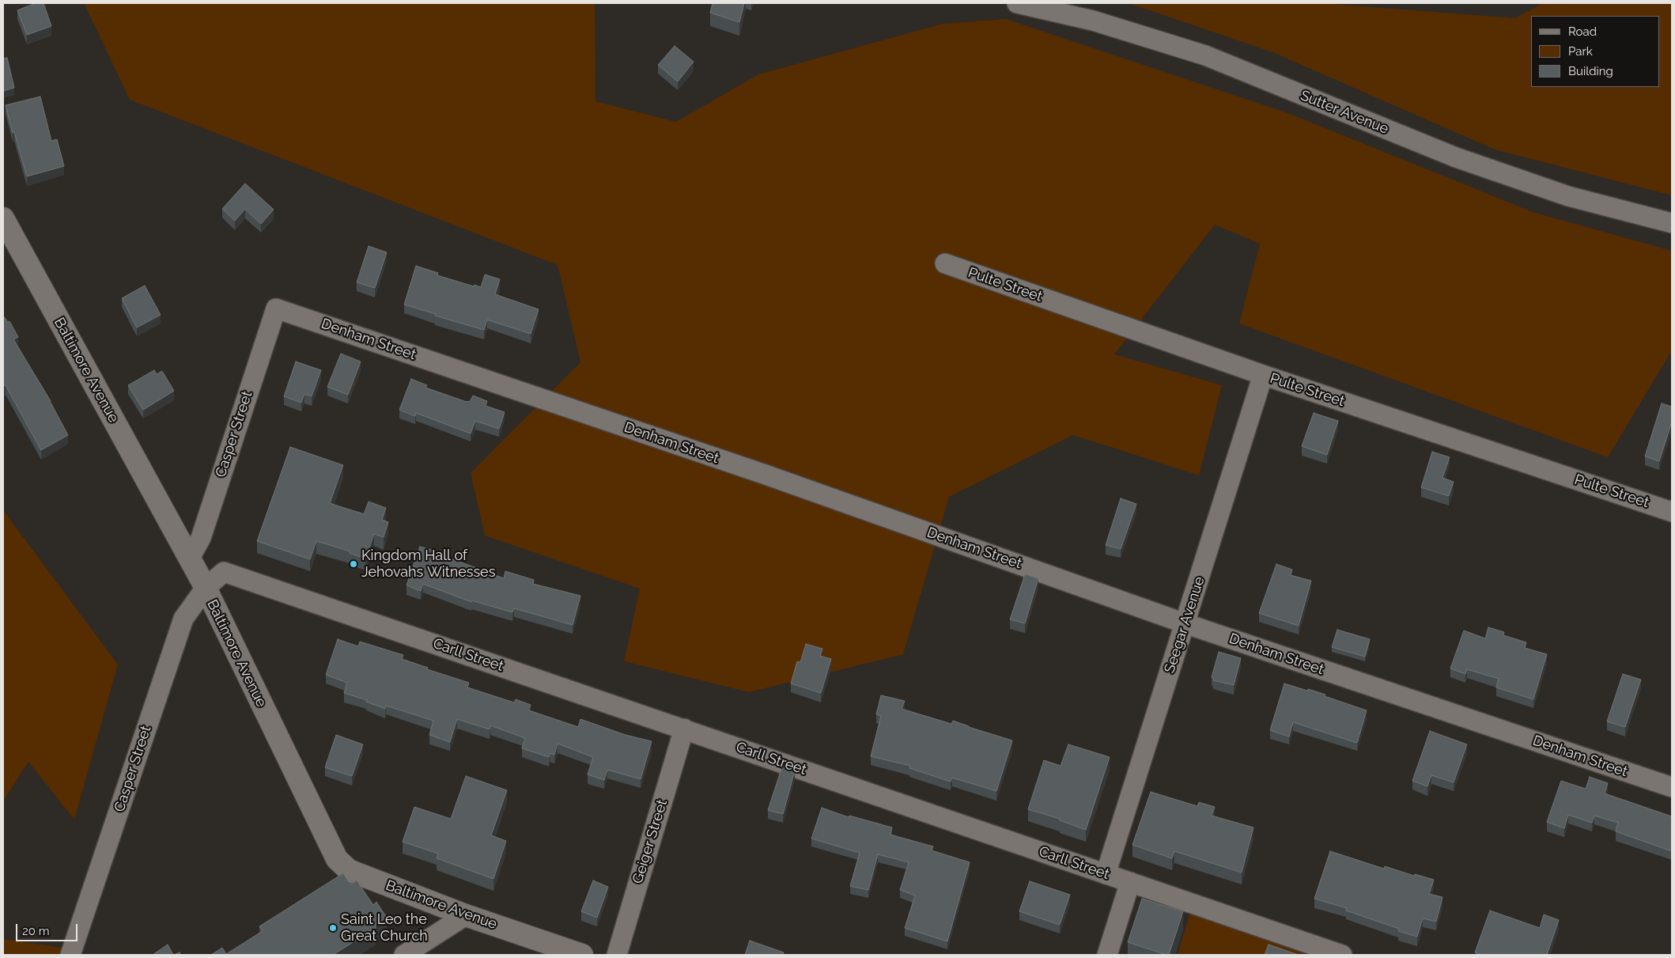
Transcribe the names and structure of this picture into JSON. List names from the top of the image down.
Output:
{
  "streets": {
    "street": [
      "Sutter Avenue",
      "Pulte Street",
      "Denham Street",
      "Baltimore Avenue",
      "Casper Street",
      "Seegar Avenue",
      "Carll Street",
      "Geiger Street"
    ]
  },
  "crossings": [
    ["Pulte Street", "Seegar Avenue"],
    ["Denham Street", "Casper Street"],
    ["Denham Street", "Seegar Avenue"],
    ["Baltimore Avenue", "Casper Street"],
    ["Baltimore Avenue", "Carll Street"],
    ["Casper Street", "Carll Street"],
    ["Seegar Avenue", "Carll Street"],
    ["Carll Street", "Geiger Street"]
  ],
  "places": ["Kingdom Hall of Jehovahs Witnesses", "Saint Leo the Great Church"],
  "legend": ["Road", "Park", "Building"],
  "scale_bar": "20 m"
}
